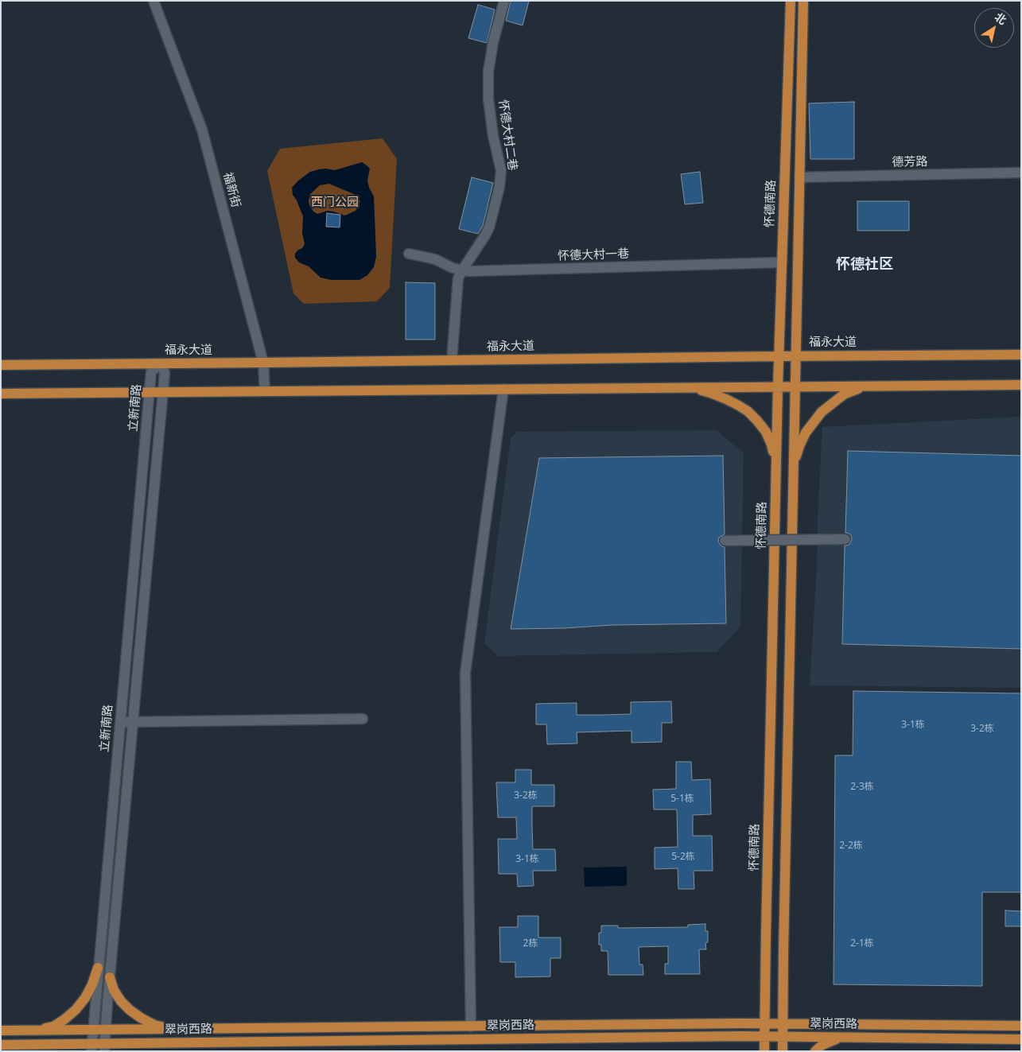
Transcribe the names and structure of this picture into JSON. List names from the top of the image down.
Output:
{
  "streets": {
    "main road": ["怀德南路", "福永大道", "翠岗西路"],
    "street": [
      "怀德大村二巷",
      "德芳路",
      "福新街",
      "怀德大村一巷",
      "立新南路"
    ]
  },
  "crossings": [
    ["怀德大村二巷", "怀德大村一巷"],
    ["怀德大村二巷", "福永大道"],
    ["福新街", "福永大道"],
    ["怀德南路", "怀德大村一巷"],
    ["怀德南路", "福永大道"],
    ["怀德南路", "翠岗西路"],
    ["福永大道", "立新南路"],
    ["立新南路", "翠岗西路"]
  ],
  "districts": ["怀德社区"],
  "parks": ["西门公园"],
  "house_numbers": [
    "3-1栋",
    "3-2栋",
    "2-3栋",
    "3-2栋",
    "5-1栋",
    "2-2栋",
    "5-2栋",
    "3-1栋",
    "2栋",
    "2-1栋"
  ],
  "north": "top right"
}
